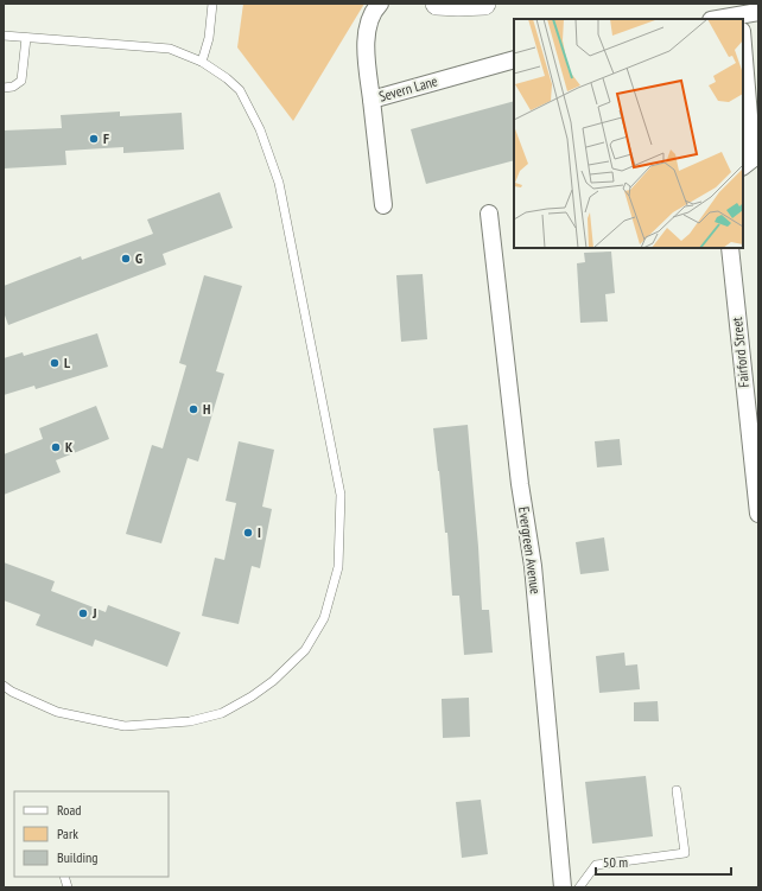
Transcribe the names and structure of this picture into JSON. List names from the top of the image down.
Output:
{
  "streets": {
    "street": ["Severn Lane", "Fairford Street", "Evergreen Avenue"]
  },
  "places": [
    "F",
    "G",
    "L",
    "H",
    "K",
    "I",
    "J"
  ],
  "legend": ["Road", "Park", "Building"],
  "scale_bar": "50 m"
}
